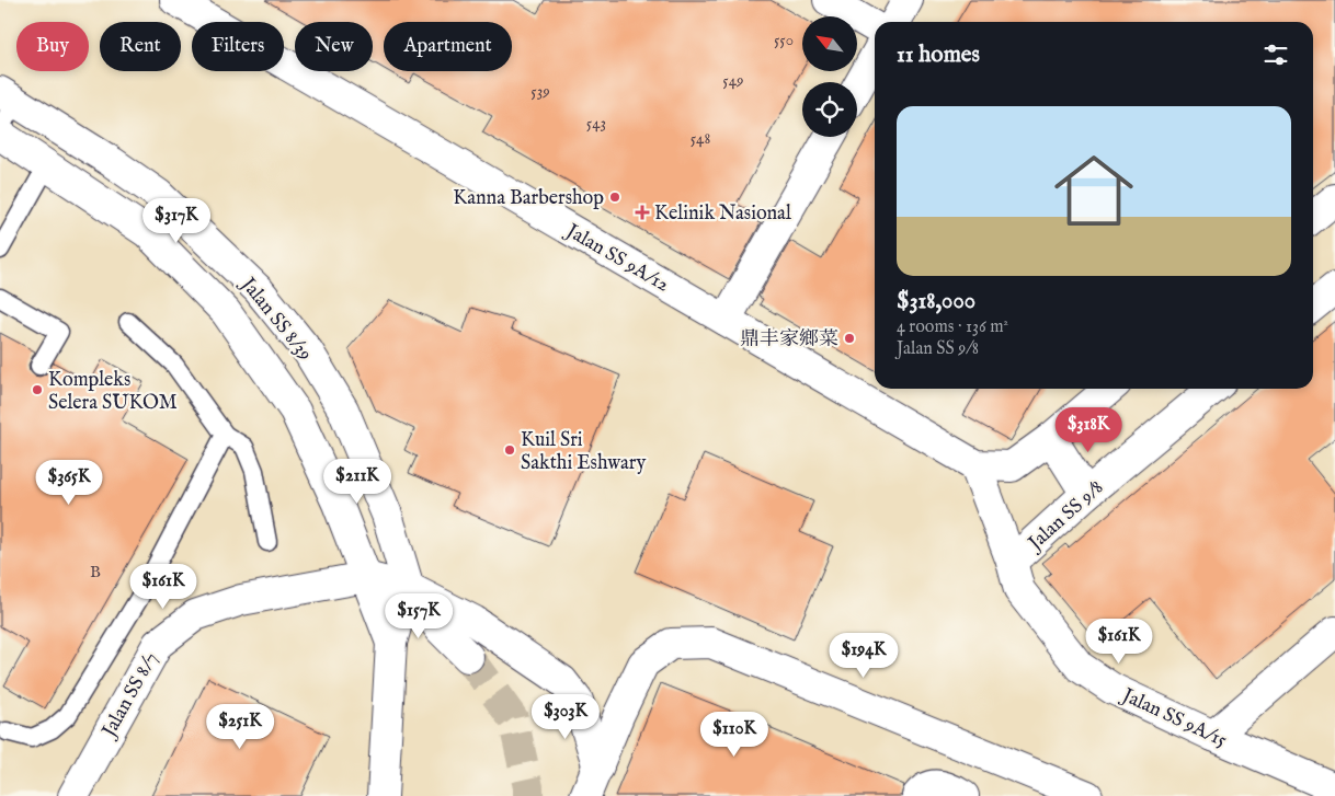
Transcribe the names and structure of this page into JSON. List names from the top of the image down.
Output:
{
  "streets": {
    "street": [
      "Jalan SS 9A/12",
      "Jalan SS 8/39",
      "Jalan SS 9/8",
      "Jalan SS 8/7",
      "Jalan SS 9A/15"
    ]
  },
  "crossings": [
    ["Jalan SS 9A/12", "Jalan SS 9A/15"],
    ["Jalan SS 8/39", "Jalan SS 8/7"],
    ["Jalan SS 9/8", "Jalan SS 9A/15"]
  ],
  "places": {
    "other": [
      "Kanna Barbershop",
      "鼎丰家鄉菜",
      "Kompleks Selera SUKOM",
      "Kuil Sri Sakthi Eshwary"
    ],
    "health": ["Kelinik Nasional"]
  },
  "house_numbers": [
    "550",
    "549",
    "539",
    "543",
    "548",
    "B"
  ],
  "north": "top left",
  "page": {
    "chip": [
      "Buy",
      "Rent",
      "Filters",
      "New",
      "Apartment"
    ],
    "heading": "11 homes",
    "list": [
      {
        "name": "$318,000",
        "note": "4 rooms · 136 m² · Jalan SS 9/8"
      }
    ],
    "price": [
      "$317K",
      "$318K",
      "$211K",
      "$365K",
      "$161K",
      "$157K",
      "$161K",
      "$194K",
      "$303K",
      "$251K",
      "$110K"
    ]
  }
}
